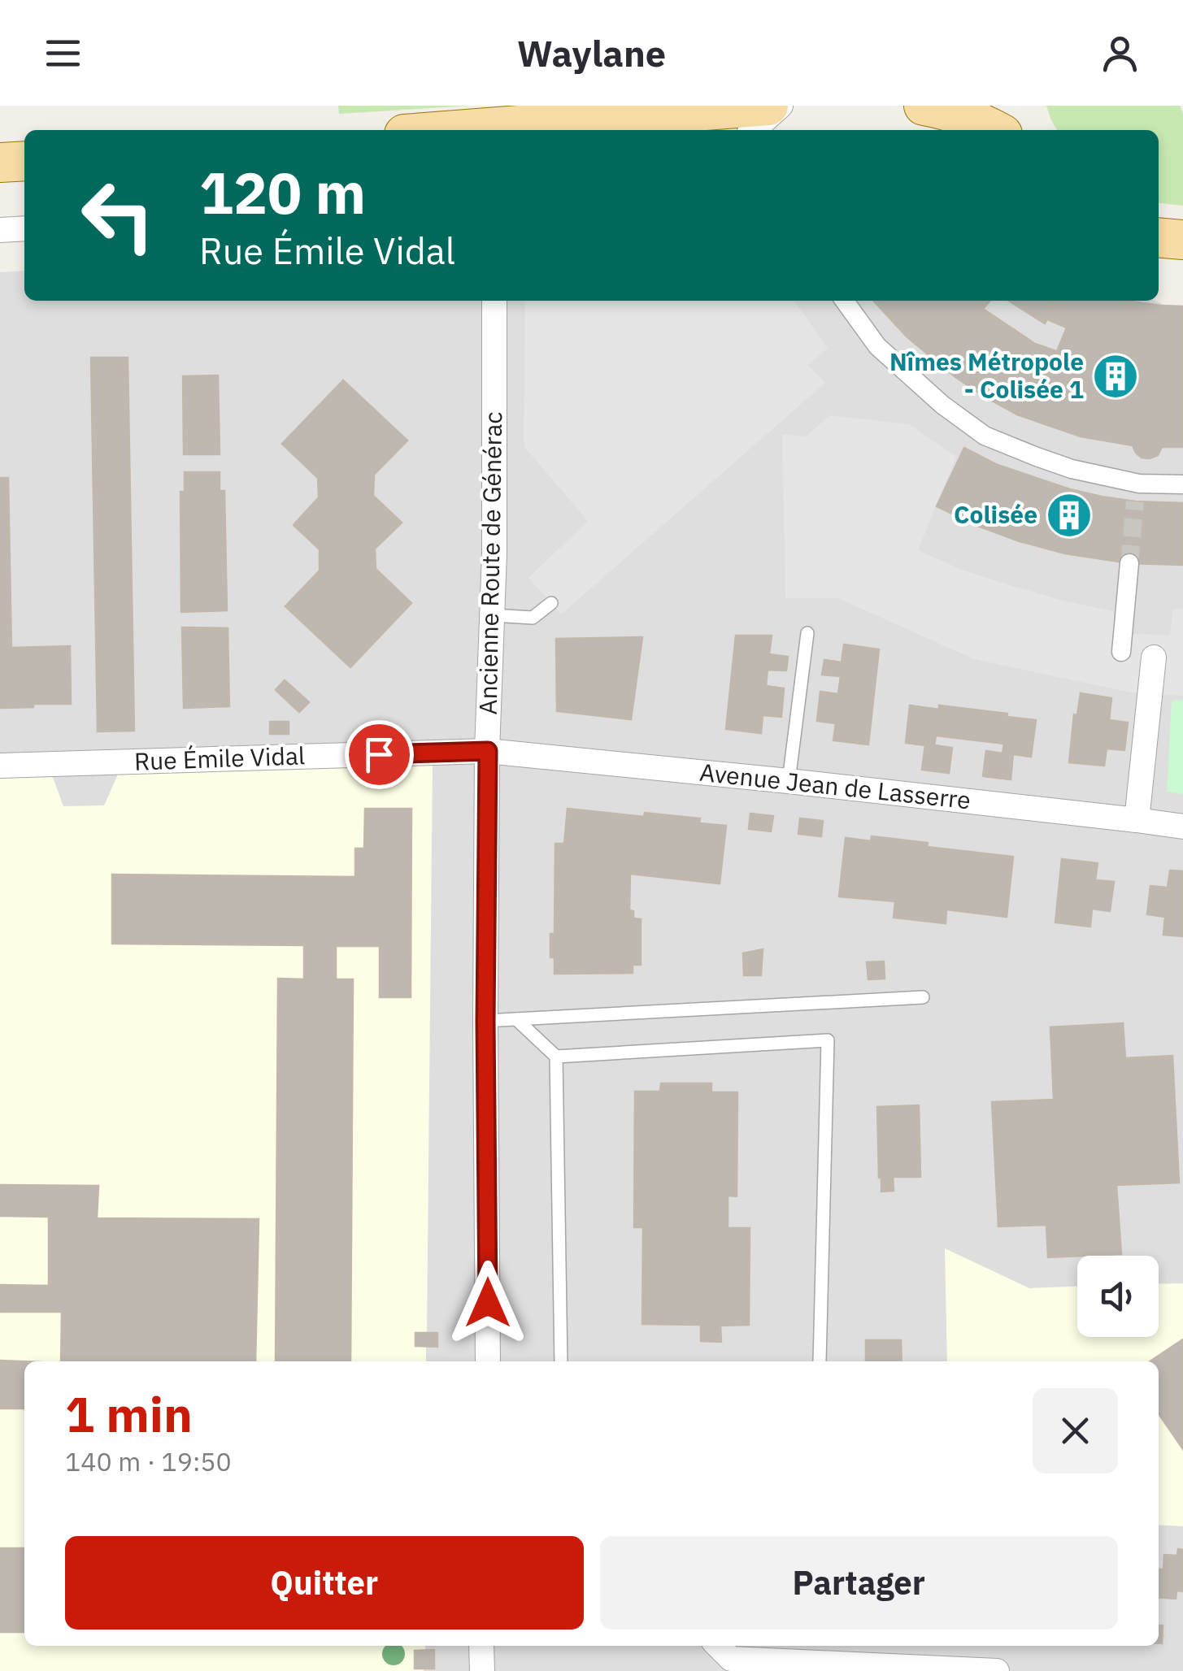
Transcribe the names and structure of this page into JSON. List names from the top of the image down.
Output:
{
  "streets": {
    "street": ["Ancienne Route de Générac", "Rue Émile Vidal", "Avenue Jean de Lasserre"]
  },
  "crossings": [
    ["Ancienne Route de Générac", "Rue Émile Vidal"],
    ["Ancienne Route de Générac", "Avenue Jean de Lasserre"],
    ["Rue Émile Vidal", "Avenue Jean de Lasserre"]
  ],
  "places": {
    "building": ["Nîmes Métropole - Colisée 1", "Colisée"]
  },
  "page": {
    "header": "Waylane",
    "turn": ["120 m", "Rue Émile Vidal"],
    "heading": ["1 min", "140 m · 19:50"],
    "buttons": ["Quitter", "Partager"]
  }
}
